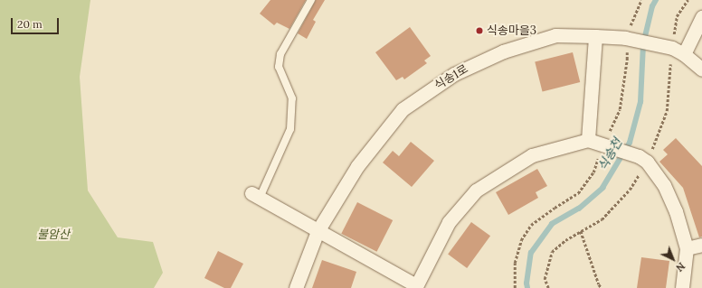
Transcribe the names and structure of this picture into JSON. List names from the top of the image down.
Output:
{
  "streets": {
    "street": ["식송1로"]
  },
  "water": ["식송천"],
  "parks": ["불암산"],
  "places": ["식송마을3"],
  "scale_bar": "20 m",
  "north": "bottom right"
}
